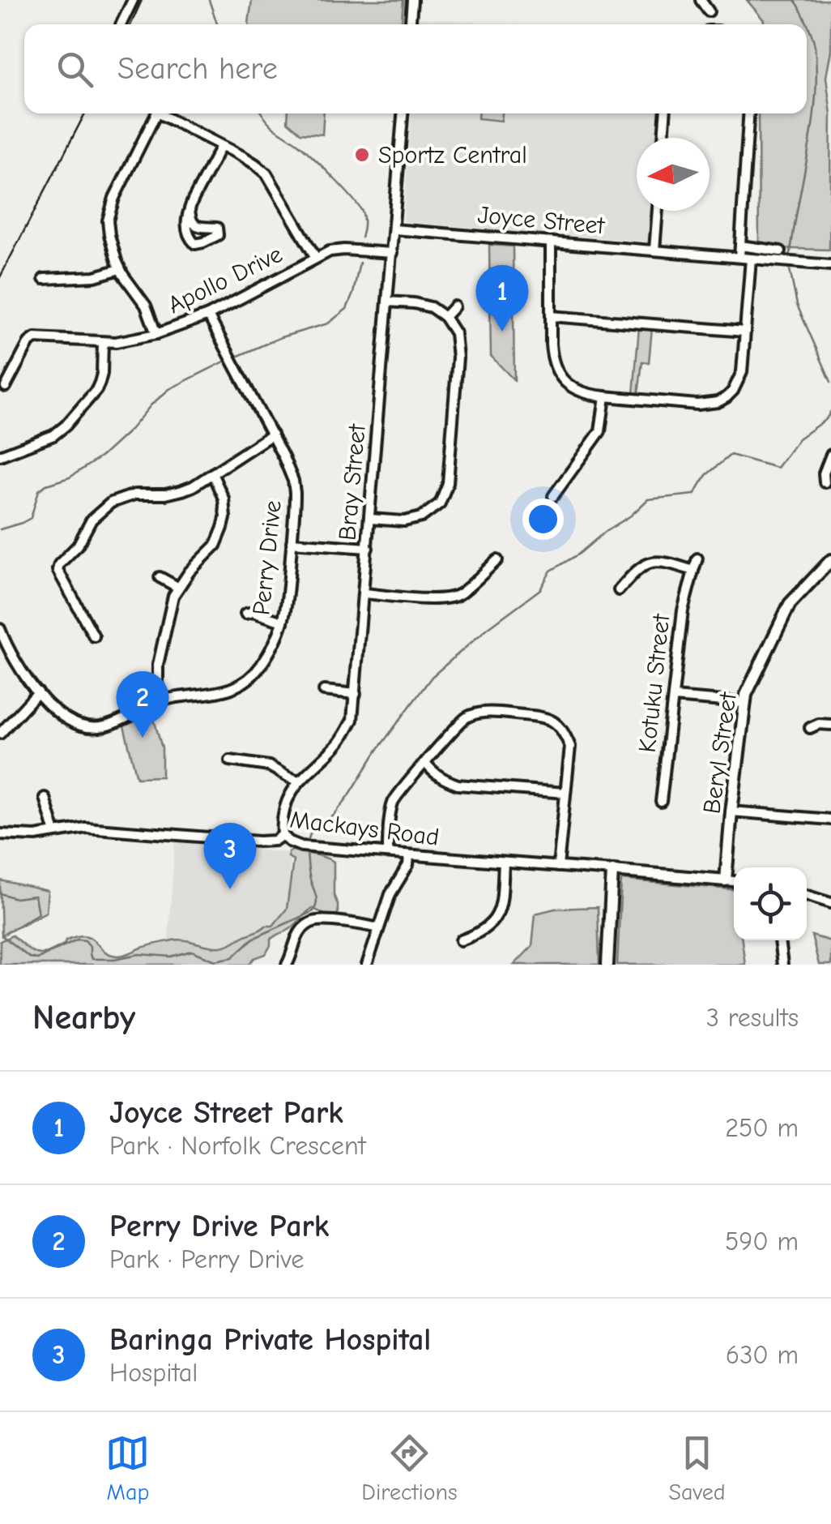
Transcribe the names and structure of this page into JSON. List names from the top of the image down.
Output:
{
  "streets": {
    "main road": ["Beryl Street", "Mackays Road"],
    "street": [
      "Joyce Street",
      "Apollo Drive",
      "Bray Street",
      "Perry Drive",
      "Kotuku Street"
    ]
  },
  "crossings": [
    ["Joyce Street", "Bray Street"],
    ["Apollo Drive", "Bray Street"],
    ["Apollo Drive", "Perry Drive"],
    ["Bray Street", "Mackays Road"],
    ["Beryl Street", "Mackays Road"]
  ],
  "places": ["Sportz Central"],
  "north": "left",
  "page": {
    "search": "Search here",
    "pins": ["1", "2", "3"],
    "heading": ["Nearby", "3 results"],
    "list": [
      {
        "mark": "1",
        "name": "Joyce Street Park",
        "note": "Park · Norfolk Crescent",
        "value": "250 m"
      },
      {
        "mark": "2",
        "name": "Perry Drive Park",
        "note": "Park · Perry Drive",
        "value": "590 m"
      },
      {
        "mark": "3",
        "name": "Baringa Private Hospital",
        "note": "Hospital",
        "value": "630 m"
      }
    ],
    "nav": ["Map", "Directions", "Saved"]
  }
}
